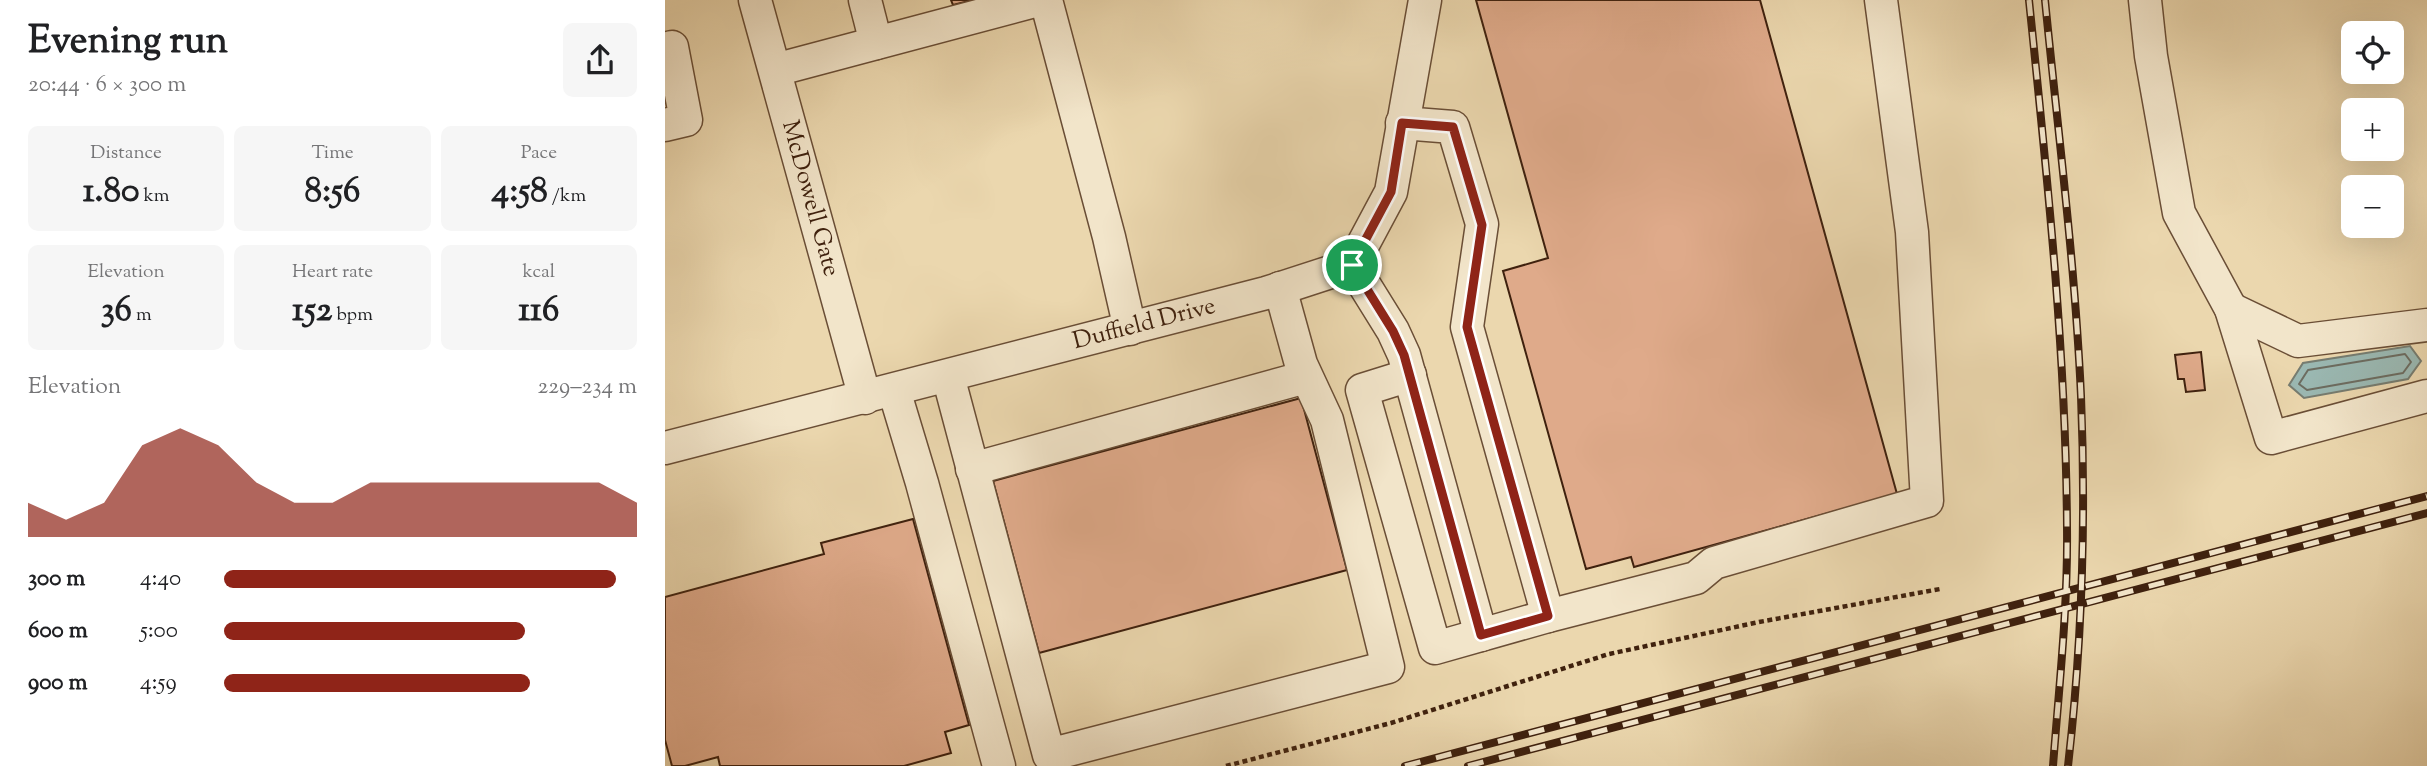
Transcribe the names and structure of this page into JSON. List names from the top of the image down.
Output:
{
  "streets": {
    "street": ["McDowell Gate", "Duffield Drive"]
  },
  "crossings": [
    ["McDowell Gate", "Duffield Drive"]
  ],
  "page": {
    "heading": ["Evening run", "20:44 · 6 × 300 m"],
    "map_buttons": ["+", "−"],
    "stats": [
      ["Distance", "1.80 km"],
      ["Time", "8:56"],
      ["Pace", "4:58 /km"],
      ["Elevation", "36 m"],
      ["Heart rate", "152 bpm"],
      ["kcal", "116"]
    ],
    "chart": ["Elevation", "229–234 m"],
    "list": [
      {
        "name": "300 m",
        "note": "4:40"
      },
      {
        "name": "600 m",
        "note": "5:00"
      },
      {
        "name": "900 m",
        "note": "4:59"
      }
    ]
  }
}
